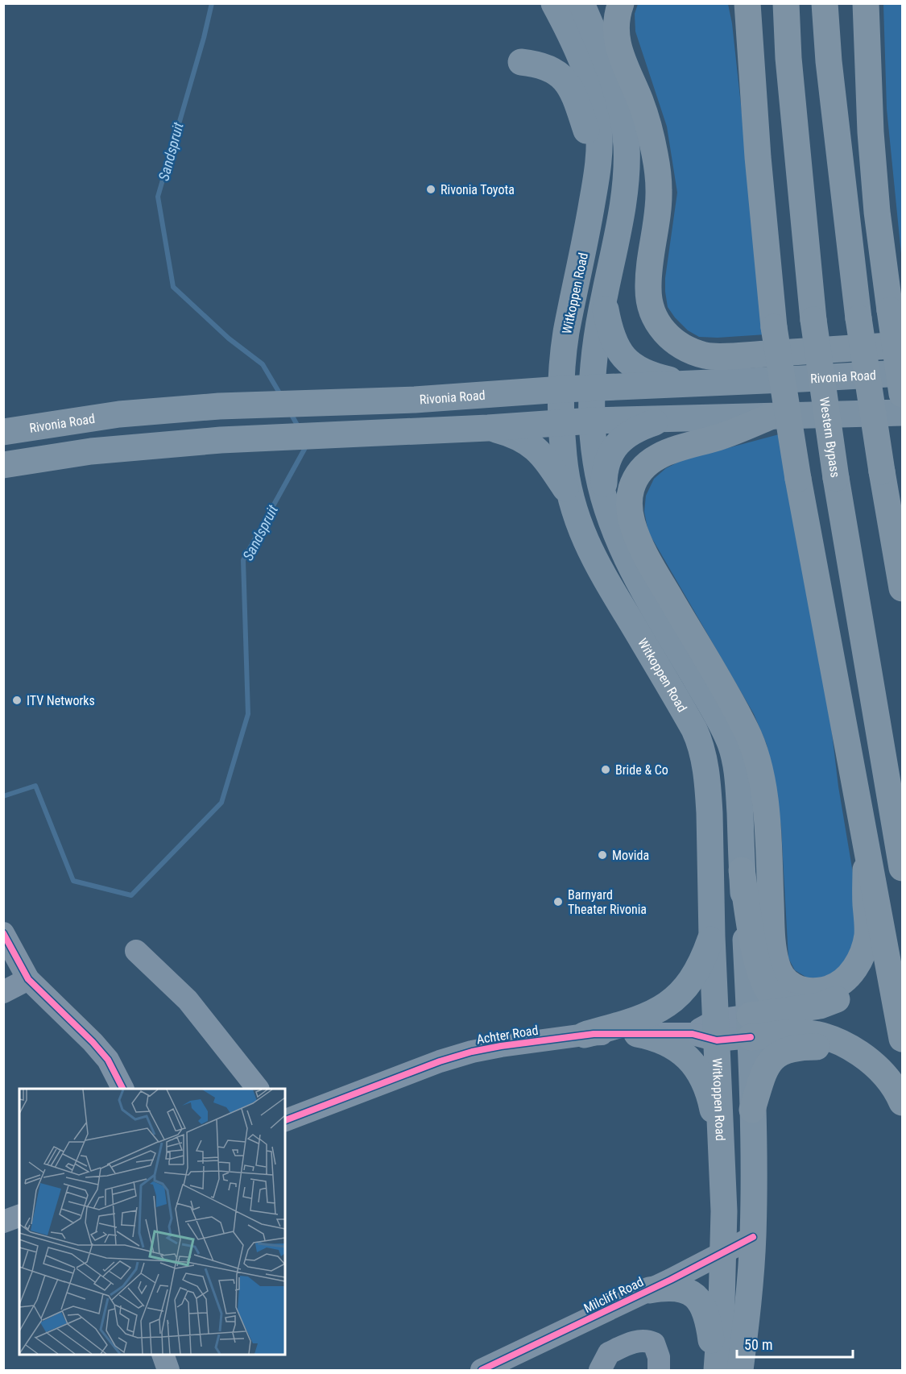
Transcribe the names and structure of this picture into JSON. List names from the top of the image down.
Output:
{
  "streets": {
    "highway": ["Western Bypass"],
    "main road": ["Witkoppen Road", "Rivonia Road"],
    "street": ["Achter Road", "Milcliff Road"]
  },
  "crossings": [
    ["Witkoppen Road", "Rivonia Road"],
    ["Witkoppen Road", "Achter Road"],
    ["Witkoppen Road", "Milcliff Road"]
  ],
  "water": ["Sandspruit"],
  "places": [
    "Rivonia Toyota",
    "ITV Networks",
    "Bride & Co",
    "Movida",
    "Barnyard Theater Rivonia"
  ],
  "scale_bar": "50 m"
}
